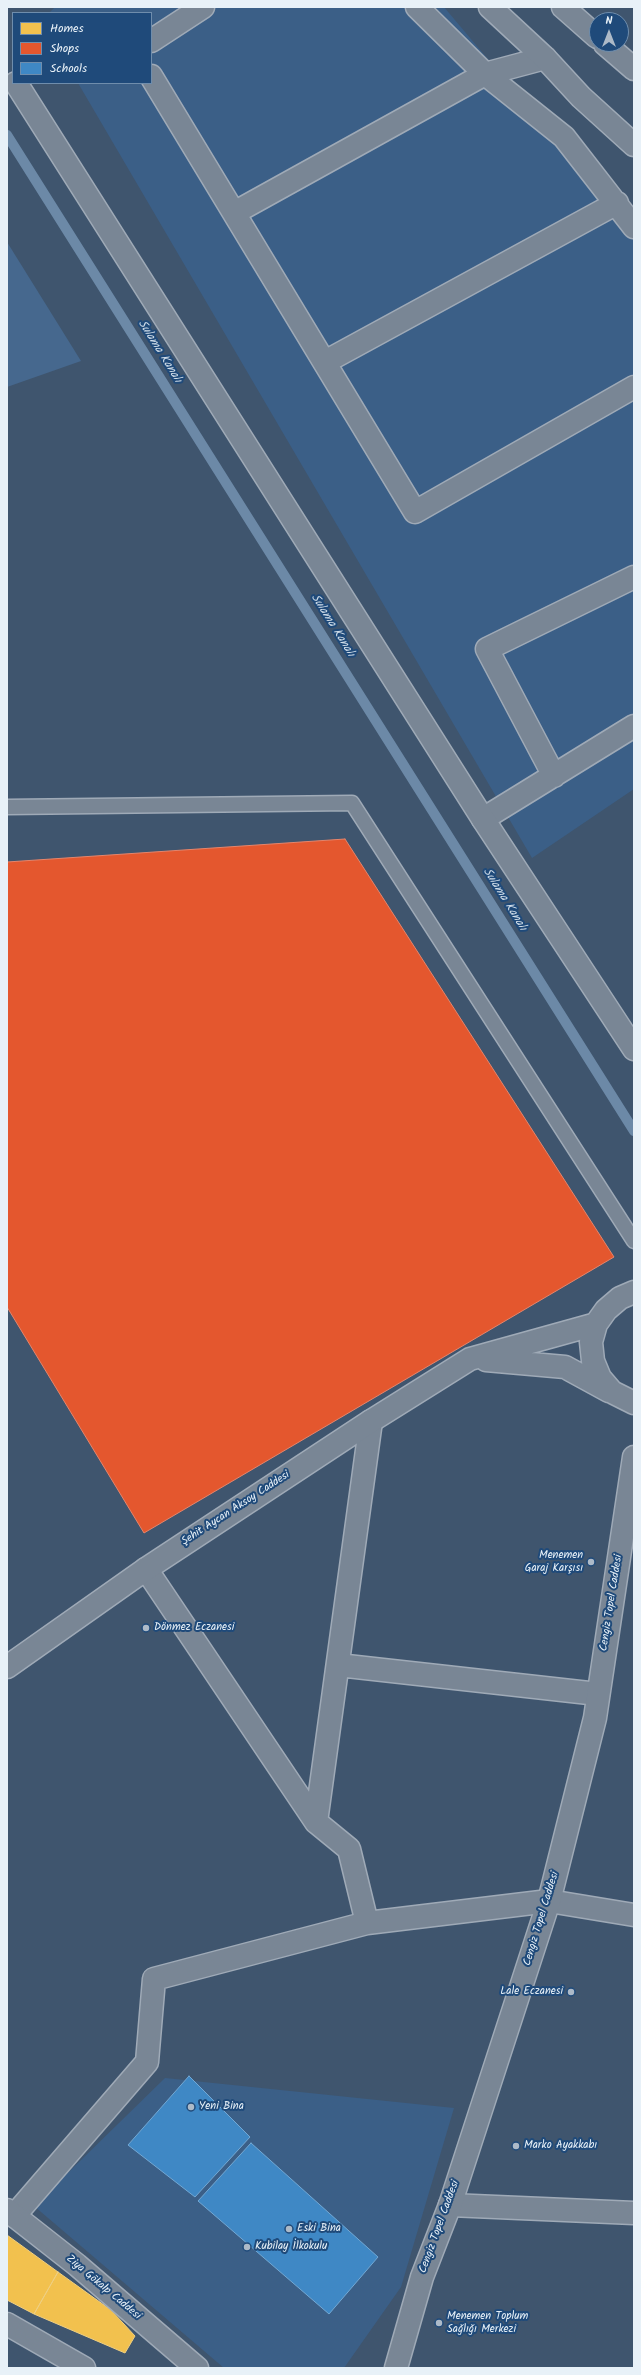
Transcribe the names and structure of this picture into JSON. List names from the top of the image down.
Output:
{
  "streets": {
    "main road": ["Şehit Aycan Aksoy Caddesi", "Cengiz Topel Caddesi", "Ziya Gökalp Caddesi"]
  },
  "water": ["Sulama Kanalı"],
  "places": [
    "Menemen Garaj Karşısı",
    "Dönmez Eczanesi",
    "Lale Eczanesi",
    "Yeni Bina",
    "Marko Ayakkabı",
    "Eski Bina",
    "Kubilay İlkokulu",
    "Menemen Toplum Sağlığı Merkezi"
  ],
  "legend": ["Homes", "Shops", "Schools"],
  "north": "top"
}
